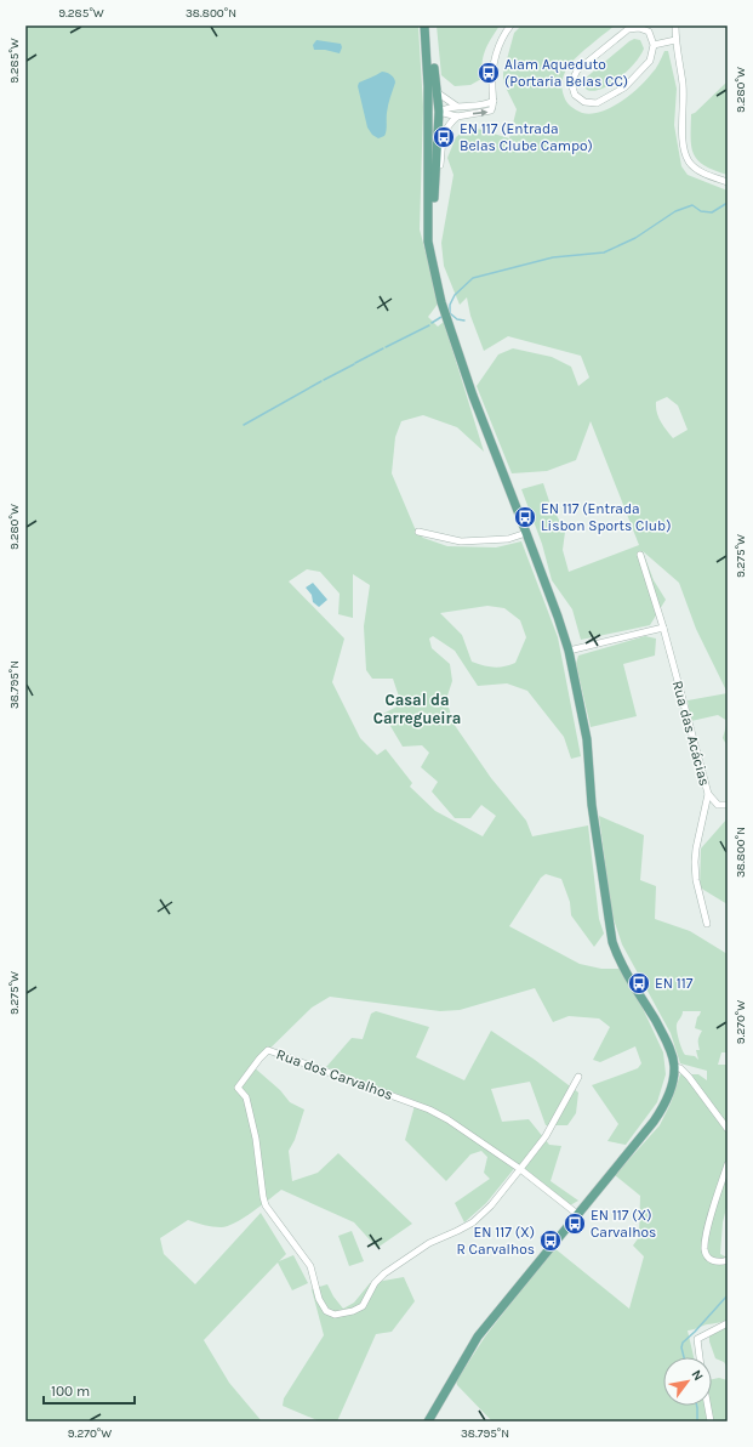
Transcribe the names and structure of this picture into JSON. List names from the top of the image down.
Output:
{
  "streets": {
    "street": ["Rua das Acácias", "Rua dos Carvalhos"]
  },
  "districts": ["Casal da Carregueira"],
  "places": {
    "bus stop": [
      "Alam Aqueduto (Portaria Belas CC)",
      "EN 117 (Entrada Belas Clube Campo)",
      "EN 117 (Entrada Lisbon Sports Club)",
      "EN 117",
      "EN 117 (X) Carvalhos",
      "EN 117 (X) R Carvalhos"
    ]
  },
  "scale_bar": "100 m",
  "north": "top right",
  "coordinates": [
    "9.285°W",
    "38.800°N",
    "9.280°W",
    "9.275°W",
    "38.795°N",
    "9.270°W"
  ]
}
